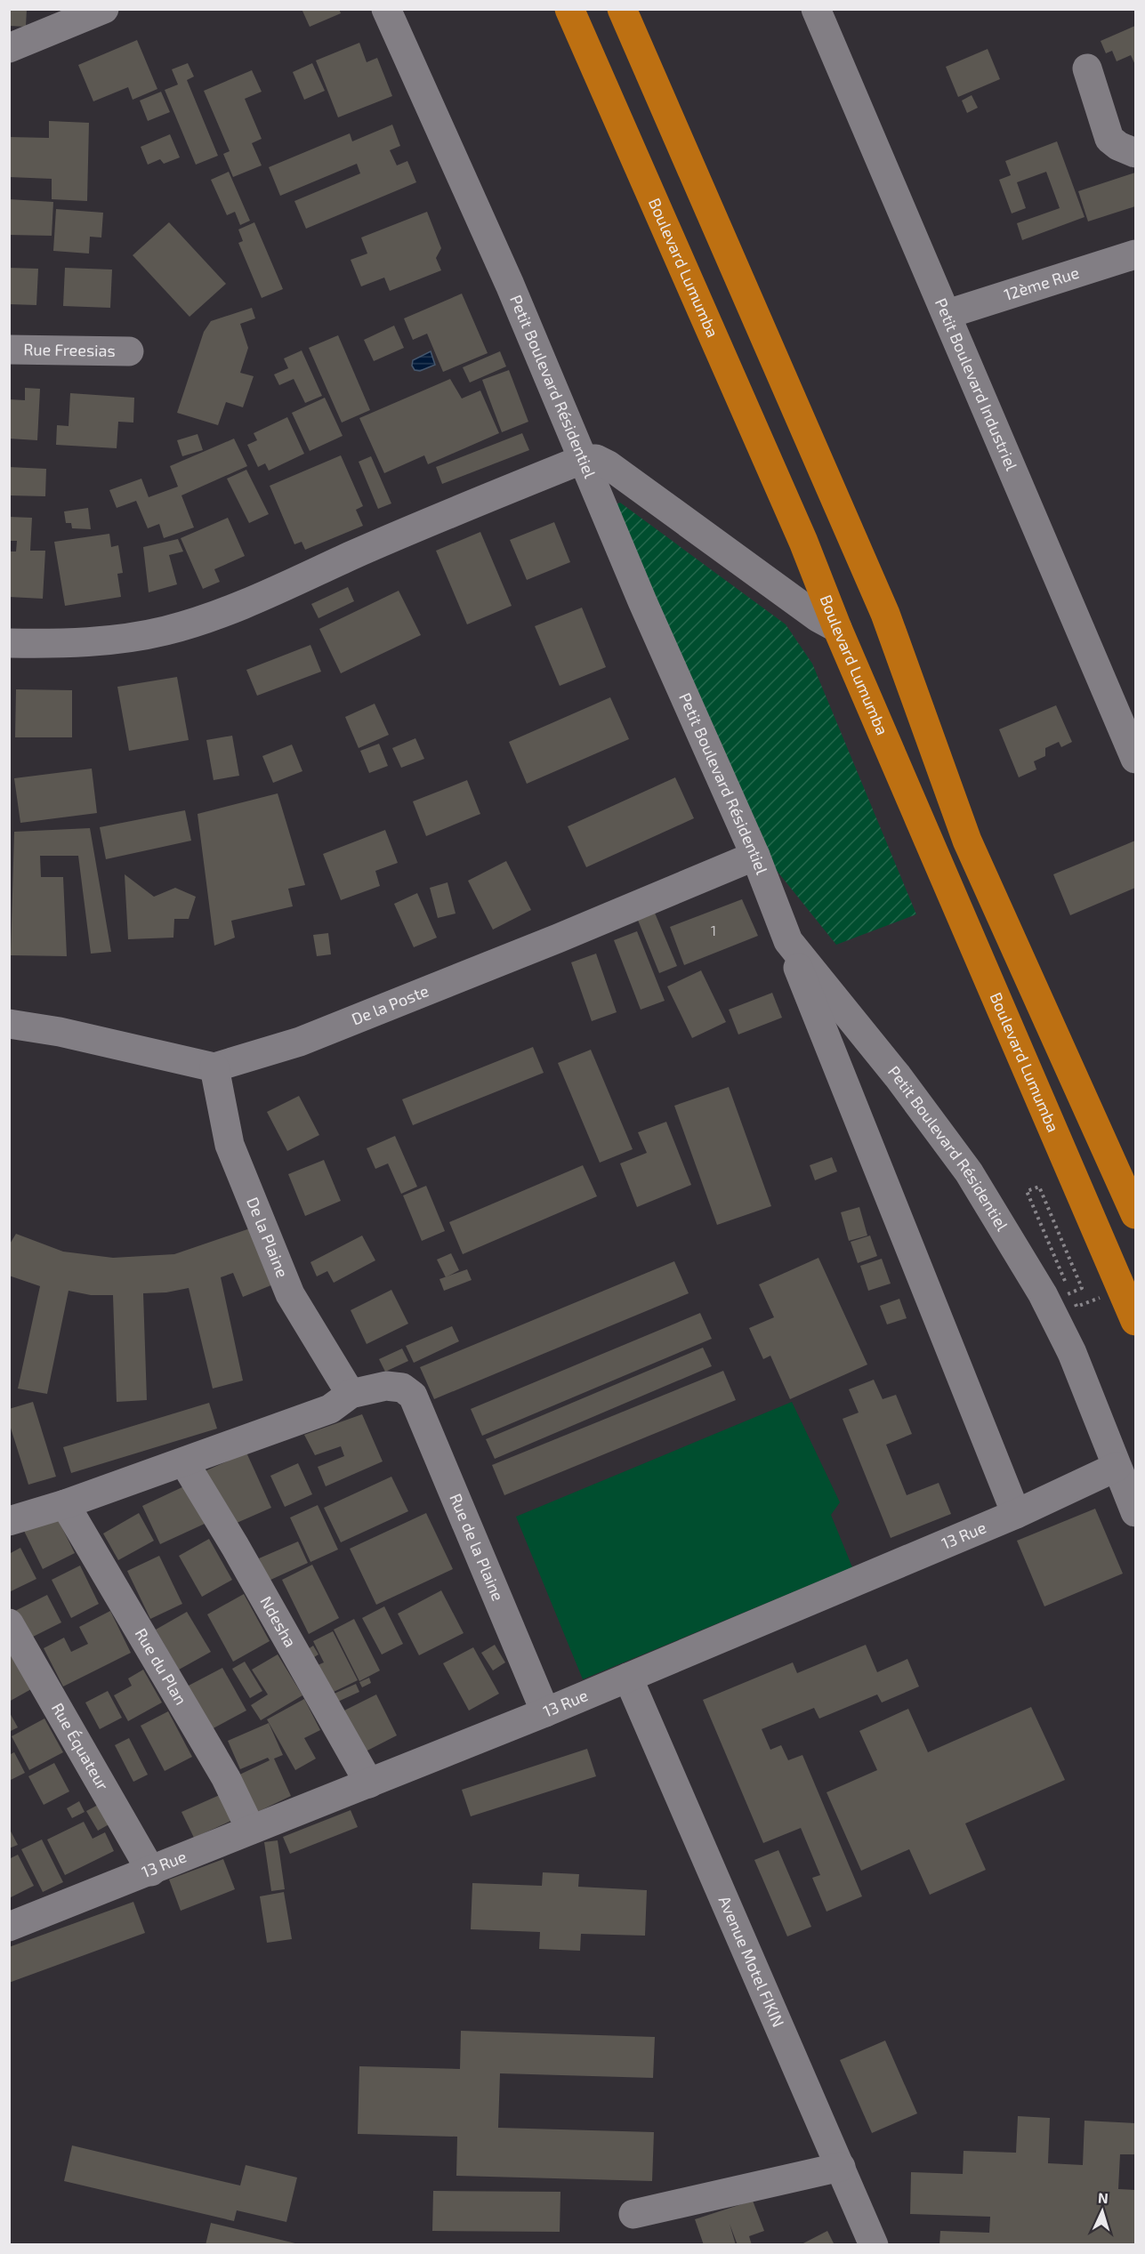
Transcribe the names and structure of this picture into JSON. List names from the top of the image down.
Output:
{
  "streets": {
    "highway": ["Boulevard Lumumba"],
    "street": [
      "12ème Rue",
      "Rue Freesias",
      "Petit Boulevard Industriel",
      "Petit Boulevard Résidentiel",
      "De la Poste",
      "De la Plaine",
      "13 Rue",
      "Rue de la Plaine",
      "Ndesha",
      "Rue du Plan",
      "Rue Équateur",
      "Avenue Motel FIKIN"
    ]
  },
  "crossings": [
    ["12ème Rue", "Petit Boulevard Industriel"],
    ["Petit Boulevard Résidentiel", "De la Poste"],
    ["Petit Boulevard Résidentiel", "13 Rue"],
    ["De la Poste", "De la Plaine"],
    ["De la Plaine", "Rue de la Plaine"],
    ["13 Rue", "Rue de la Plaine"],
    ["13 Rue", "Ndesha"],
    ["13 Rue", "Rue du Plan"],
    ["13 Rue", "Rue Équateur"],
    ["13 Rue", "Avenue Motel FIKIN"]
  ],
  "house_numbers": ["1"],
  "north": "top"
}
